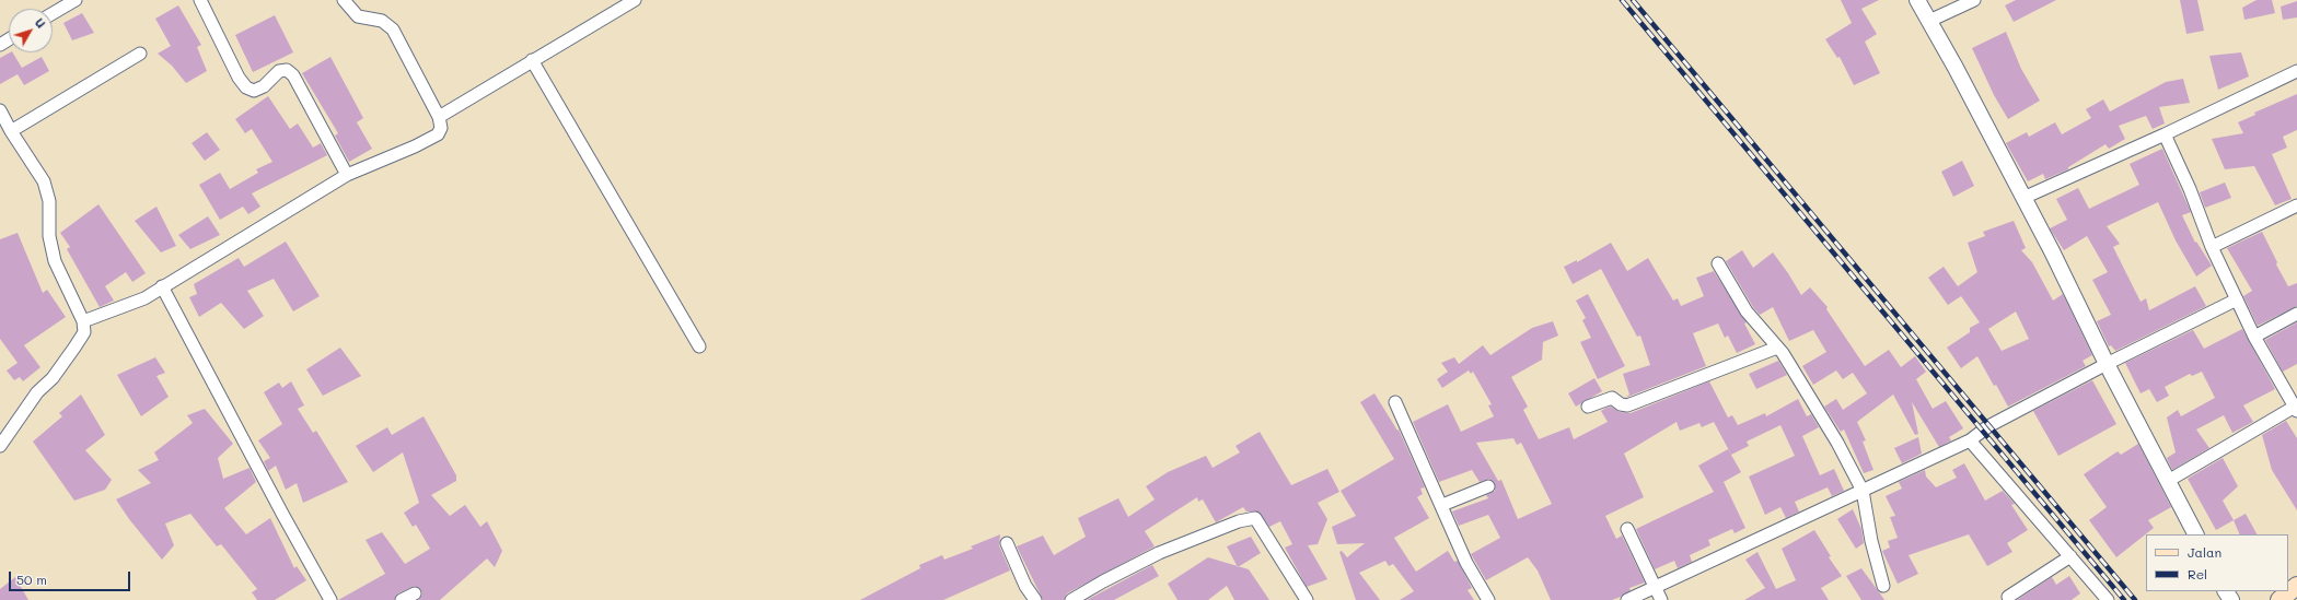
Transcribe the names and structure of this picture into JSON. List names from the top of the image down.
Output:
{
  "legend": ["Jalan", "Rel"],
  "scale_bar": "50 m",
  "north": "top right"
}
